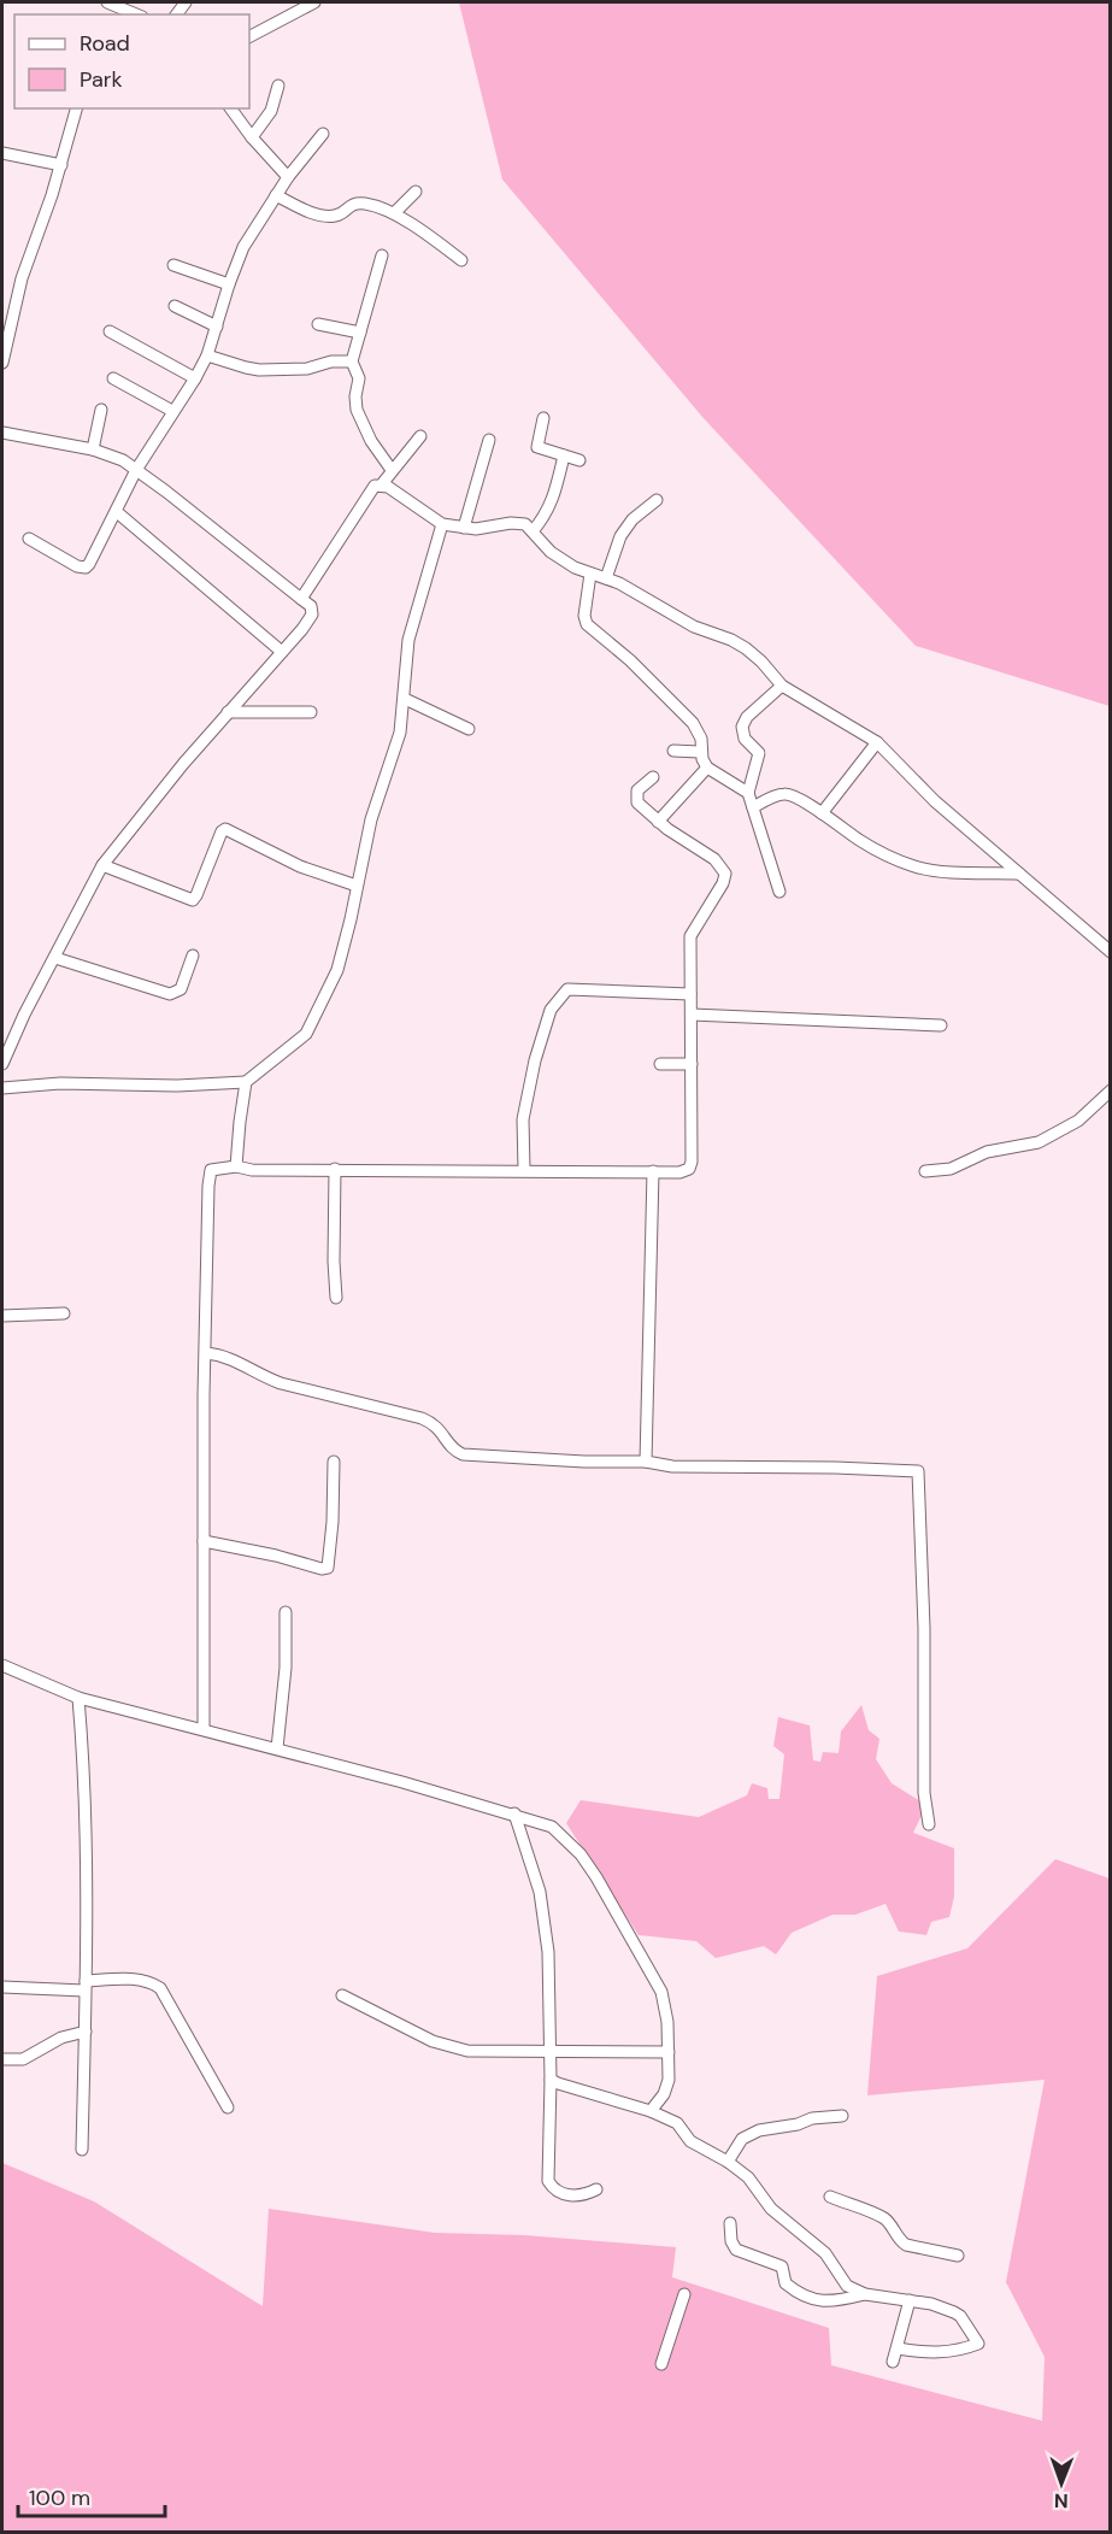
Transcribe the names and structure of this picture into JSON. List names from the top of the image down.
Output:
{
  "legend": ["Road", "Park"],
  "scale_bar": "100 m",
  "north": "bottom"
}
